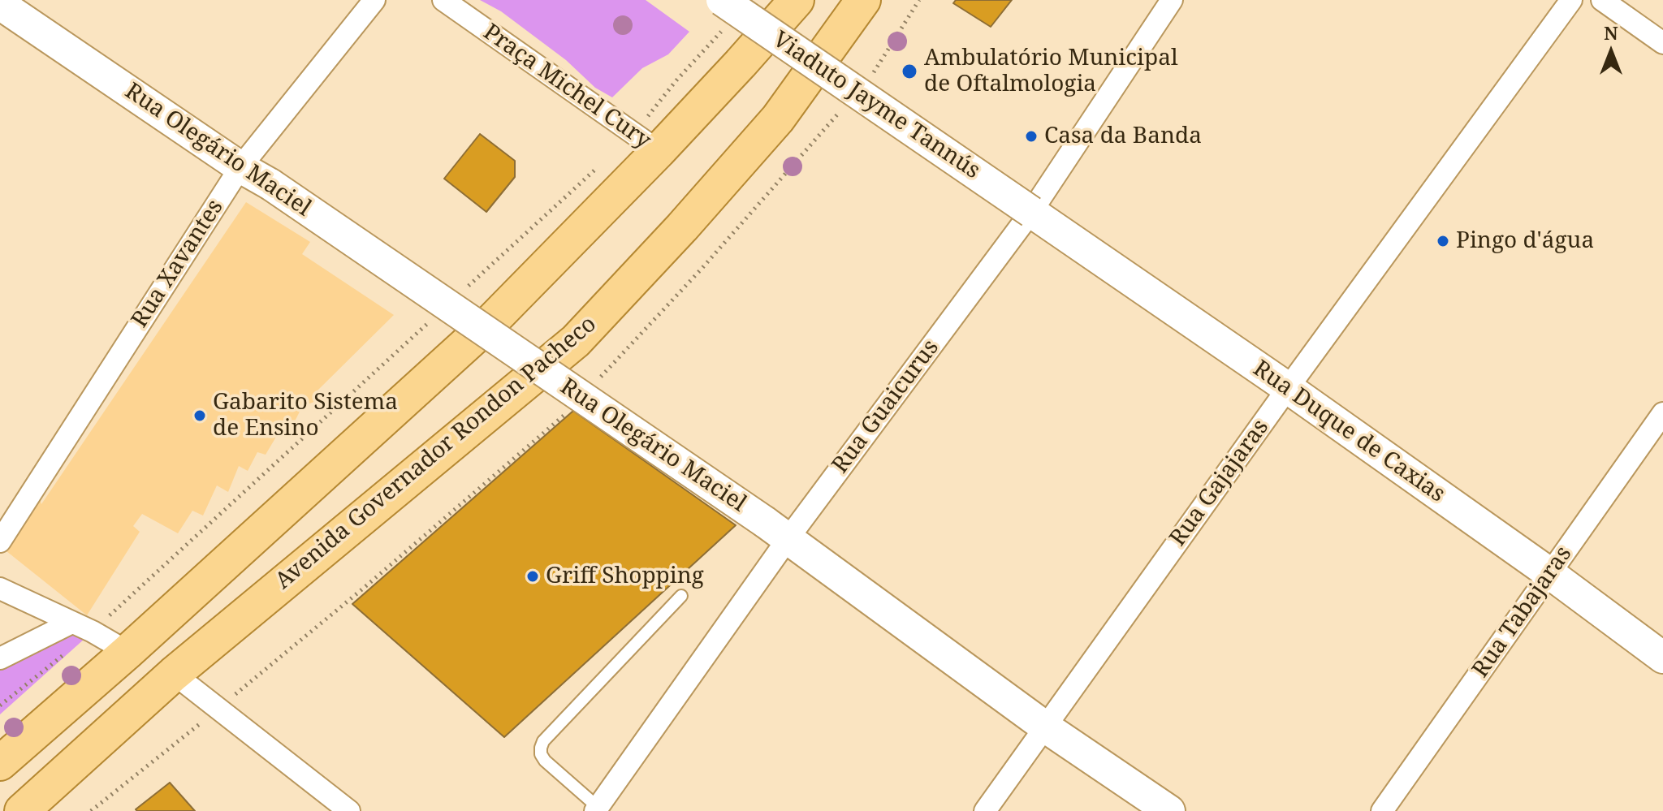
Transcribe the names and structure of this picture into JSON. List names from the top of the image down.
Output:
{
  "streets": {
    "main road": [
      "Viaduto Jayme Tannús",
      "Rua Olegário Maciel",
      "Rua Duque de Caxias",
      "Avenida Governador Rondon Pacheco"
    ],
    "street": [
      "Praça Michel Cury",
      "Rua Xavantes",
      "Rua Guaicurus",
      "Rua Gajajaras",
      "Rua Tabajaras"
    ]
  },
  "crossings": [
    ["Viaduto Jayme Tannús", "Rua Guaicurus"],
    ["Viaduto Jayme Tannús", "Rua Duque de Caxias"],
    ["Rua Olegário Maciel", "Rua Xavantes"],
    ["Rua Olegário Maciel", "Rua Guaicurus"],
    ["Rua Olegário Maciel", "Rua Gajajaras"],
    ["Rua Guaicurus", "Rua Duque de Caxias"],
    ["Rua Duque de Caxias", "Rua Gajajaras"],
    ["Rua Duque de Caxias", "Rua Tabajaras"]
  ],
  "places": [
    "Ambulatório Municipal de Oftalmologia",
    "Casa da Banda",
    "Pingo d'água",
    "Gabarito Sistema de Ensino",
    "Griff Shopping"
  ],
  "north": "top"
}
